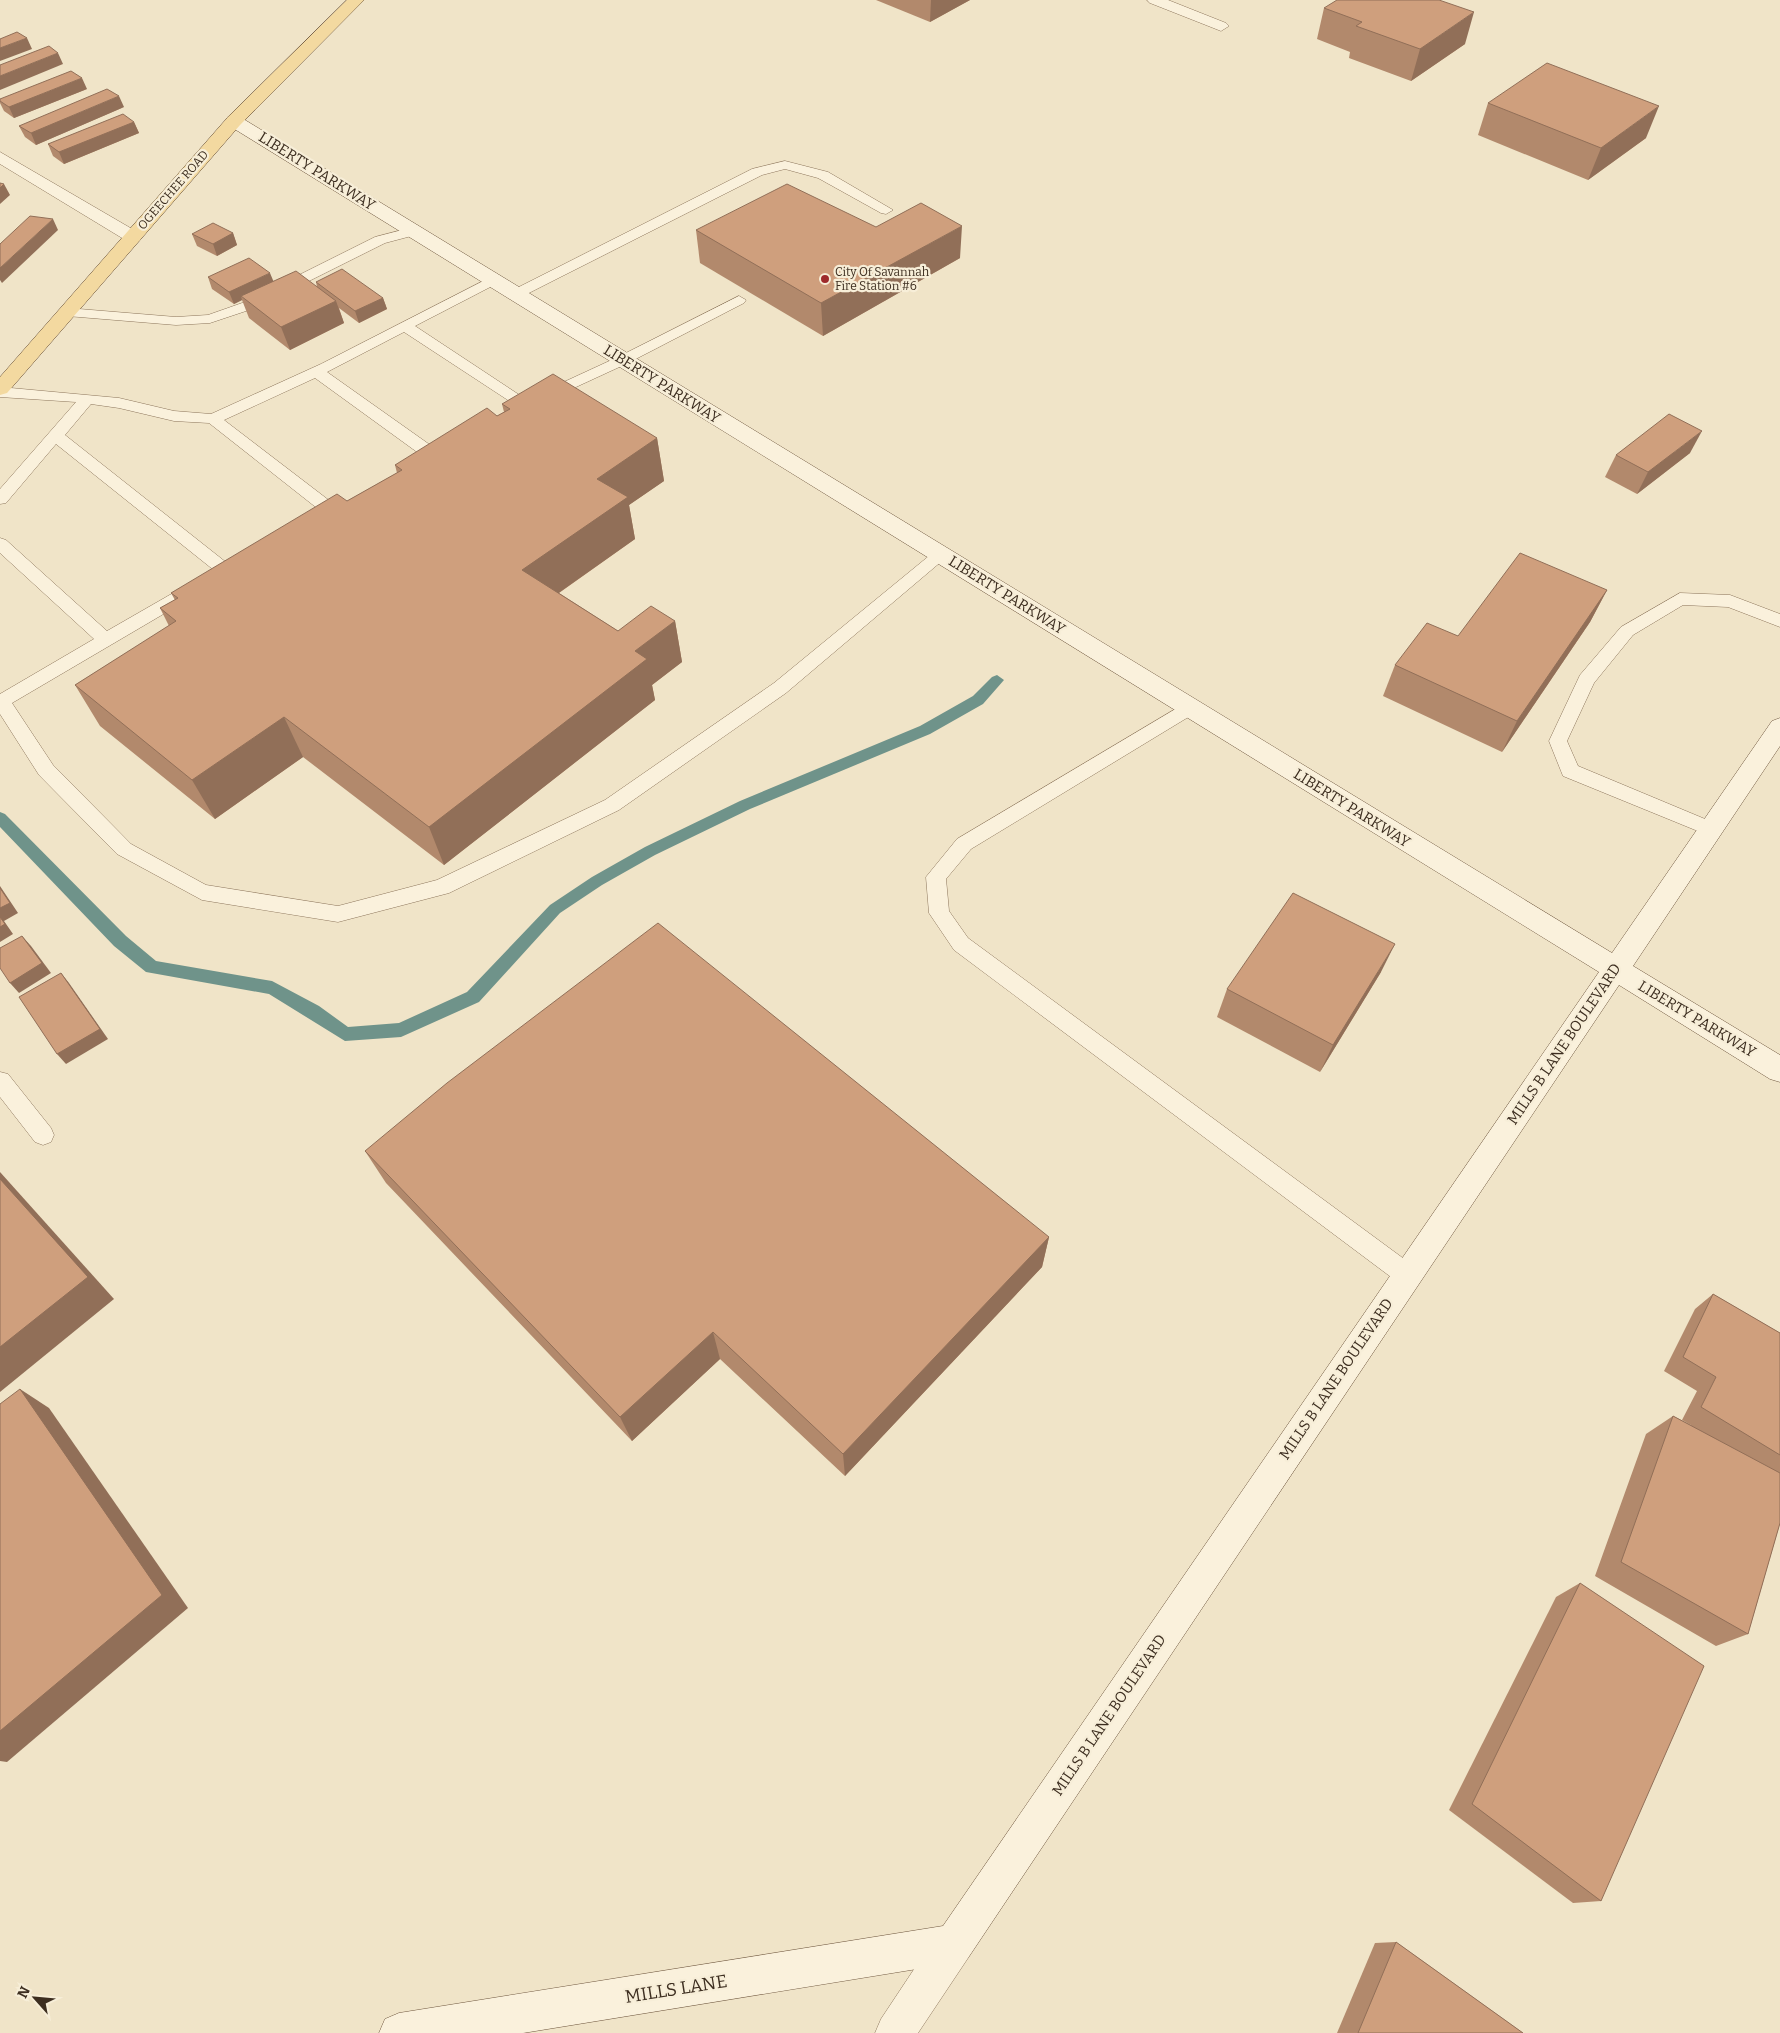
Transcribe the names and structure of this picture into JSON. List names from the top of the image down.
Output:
{
  "streets": {
    "main road": ["OGEECHEE ROAD"],
    "street": ["LIBERTY PARKWAY", "MILLS B LANE BOULEVARD", "MILLS LANE"]
  },
  "crossings": [
    ["LIBERTY PARKWAY", "OGEECHEE ROAD"],
    ["LIBERTY PARKWAY", "MILLS B LANE BOULEVARD"],
    ["MILLS B LANE BOULEVARD", "MILLS LANE"]
  ],
  "places": ["City Of Savannah Fire Station #6"],
  "north": "top left"
}
